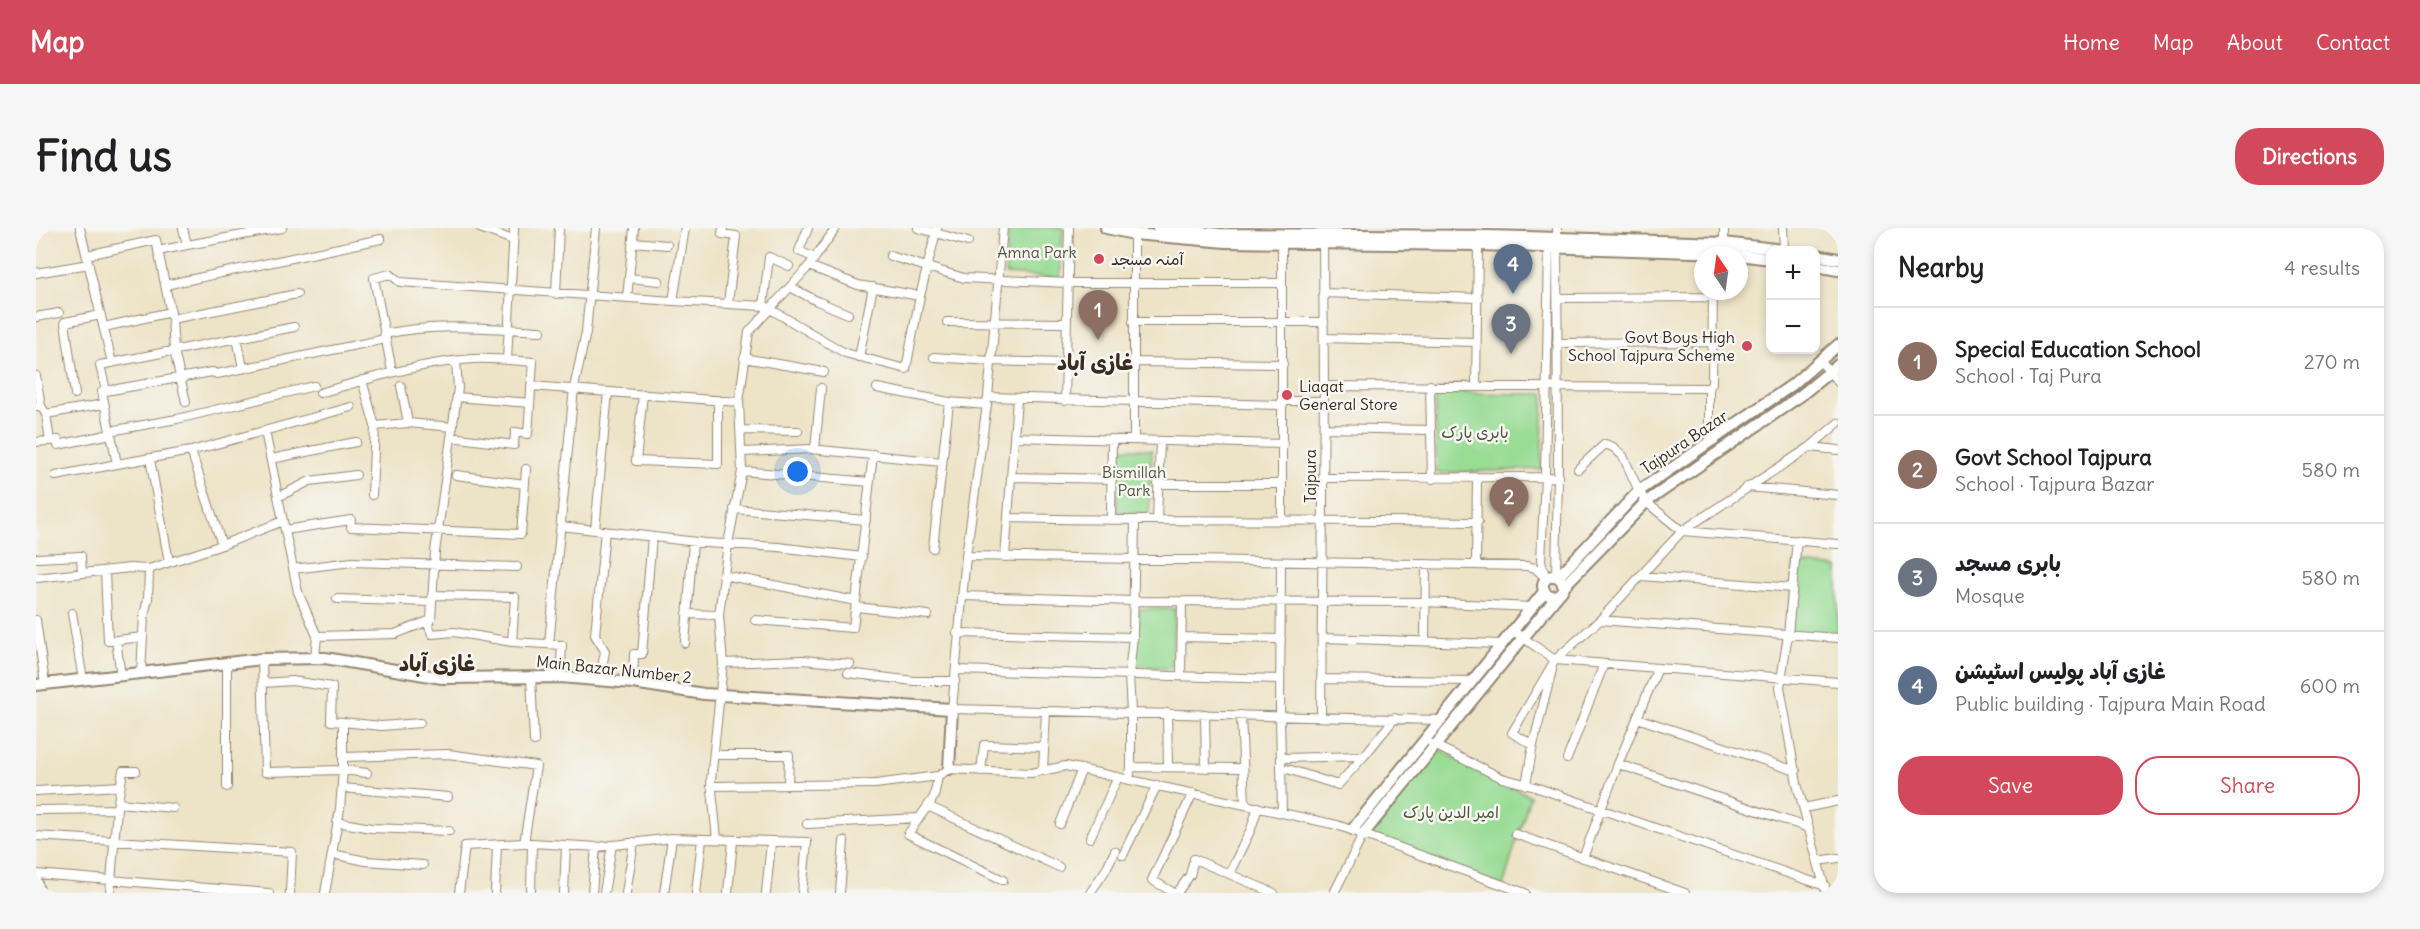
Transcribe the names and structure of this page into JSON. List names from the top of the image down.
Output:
{
  "streets": {
    "street": ["Tajpura Bazar", "Tajpura", "Main Bazar Number 2"]
  },
  "districts": ["غازى آباد", "غازى آباد"],
  "parks": [
    "Amna Park",
    "بابری پارک",
    "Bismillah Park",
    "امیر الدین پارک"
  ],
  "places": ["آمنہ مسجد", "Govt Boys High School Tajpura Scheme", "Liaqat General Store"],
  "north": "top",
  "page": {
    "header": "Map",
    "nav": [
      "Home",
      "Map",
      "About",
      "Contact"
    ],
    "buttons": [
      "Directions",
      ["Save", "Share"]
    ],
    "title": "Find us",
    "heading": ["Nearby", "4 results"],
    "pins": [
      "4",
      "1",
      "3",
      "2"
    ],
    "map_buttons": ["+", "−"],
    "list": [
      {
        "mark": "1",
        "name": "Special Education School",
        "note": "School · Taj Pura",
        "value": "270 m"
      },
      {
        "mark": "2",
        "name": "Govt School Tajpura",
        "note": "School · Tajpura Bazar",
        "value": "580 m"
      },
      {
        "mark": "3",
        "name": "بابری مسجد",
        "note": "Mosque",
        "value": "580 m"
      },
      {
        "mark": "4",
        "name": "غازی آباد پولیس اسٹیشن",
        "note": "Public building · Tajpura Main Road",
        "value": "600 m"
      }
    ]
  }
}
